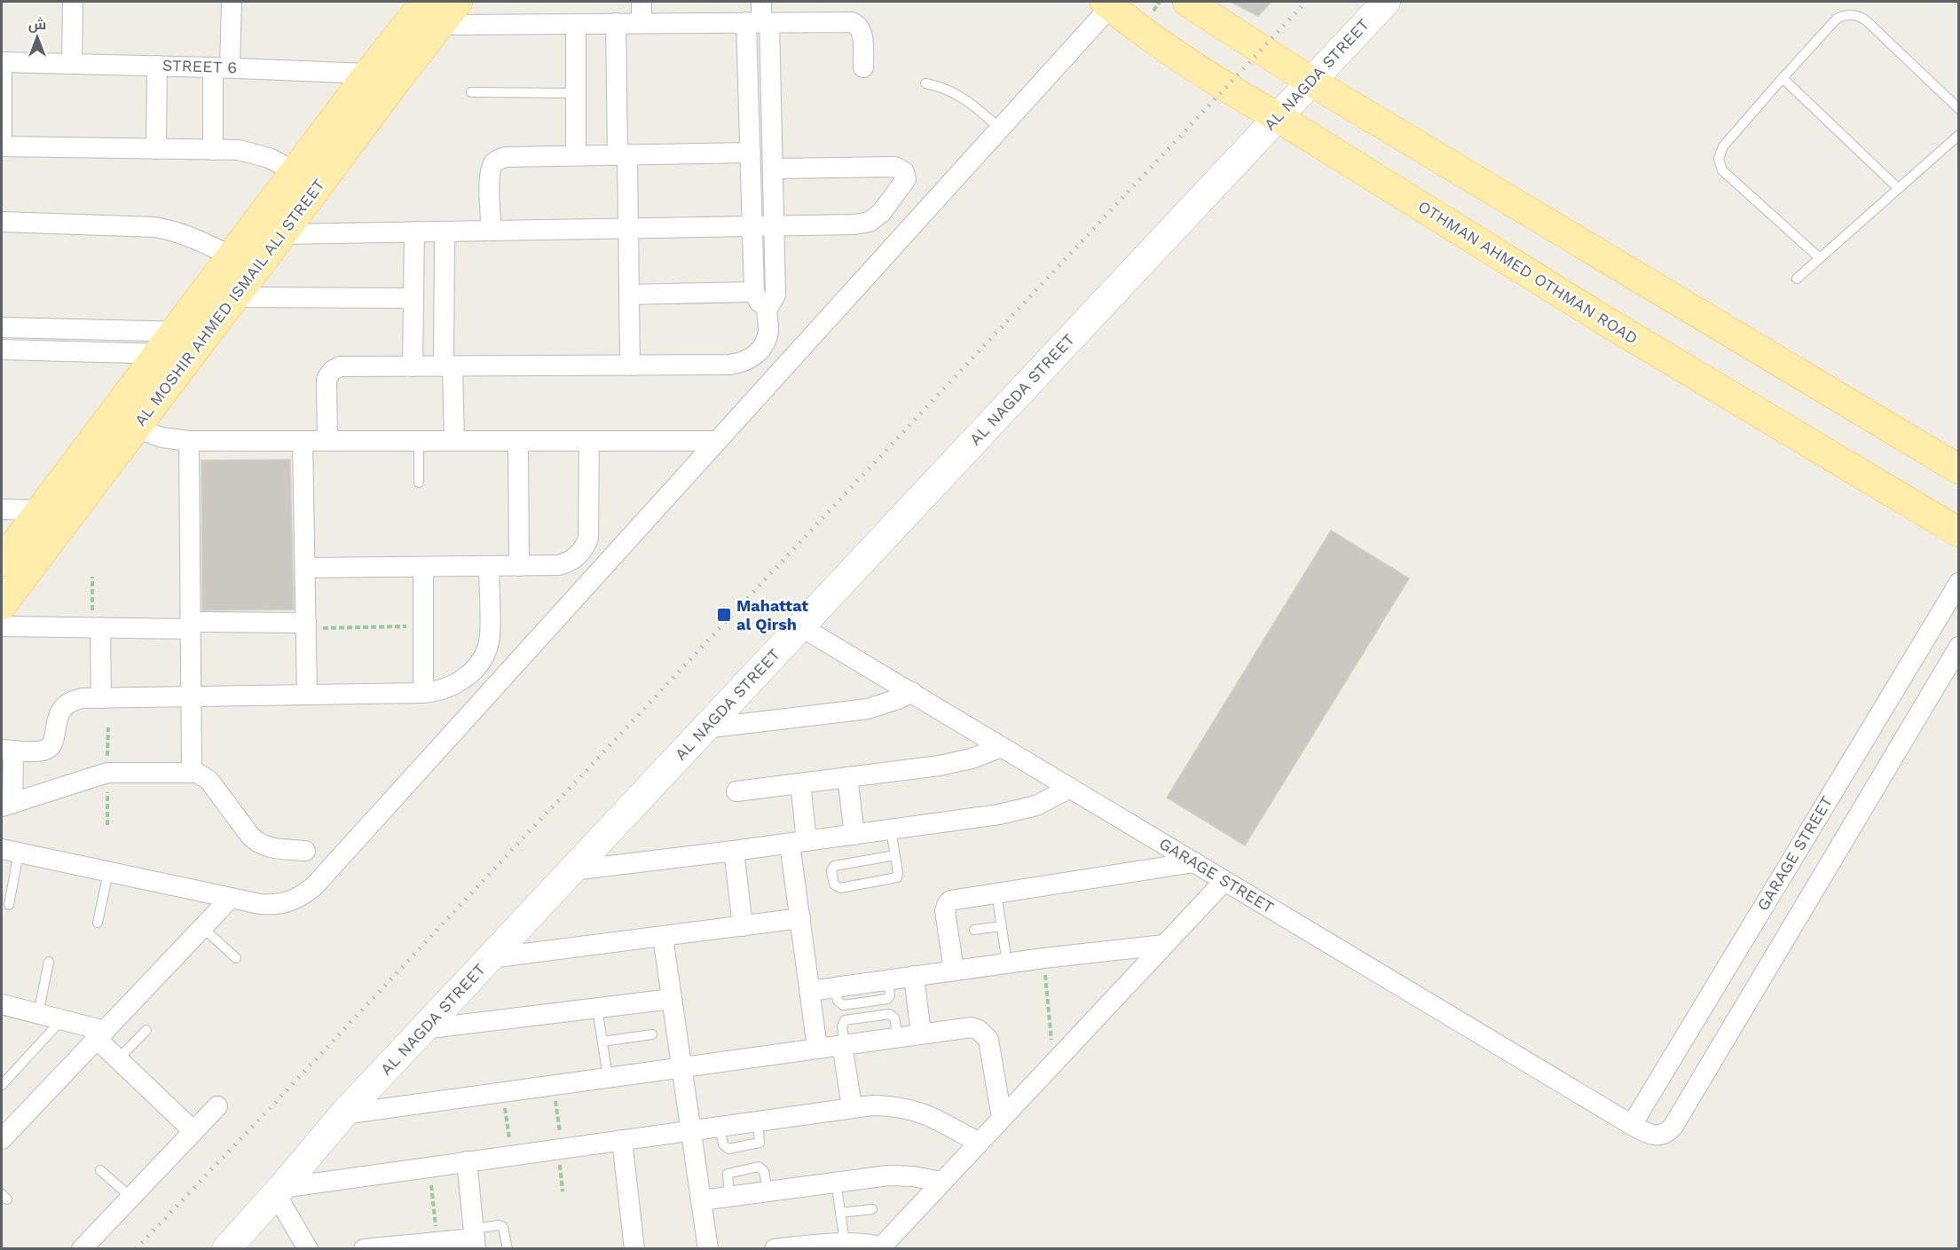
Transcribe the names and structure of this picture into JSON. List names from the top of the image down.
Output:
{
  "streets": {
    "main road": ["OTHMAN AHMED OTHMAN ROAD", "AL MOSHIR AHMED ISMAIL ALI STREET"],
    "street": ["STREET 6", "AL NAGDA STREET", "GARAGE STREET"]
  },
  "crossings": [
    ["STREET 6", "AL MOSHIR AHMED ISMAIL ALI STREET"],
    ["AL NAGDA STREET", "OTHMAN AHMED OTHMAN ROAD"],
    ["AL NAGDA STREET", "GARAGE STREET"]
  ],
  "places": {
    "transit": ["Mahattat al Qirsh"]
  },
  "north": "top"
}
